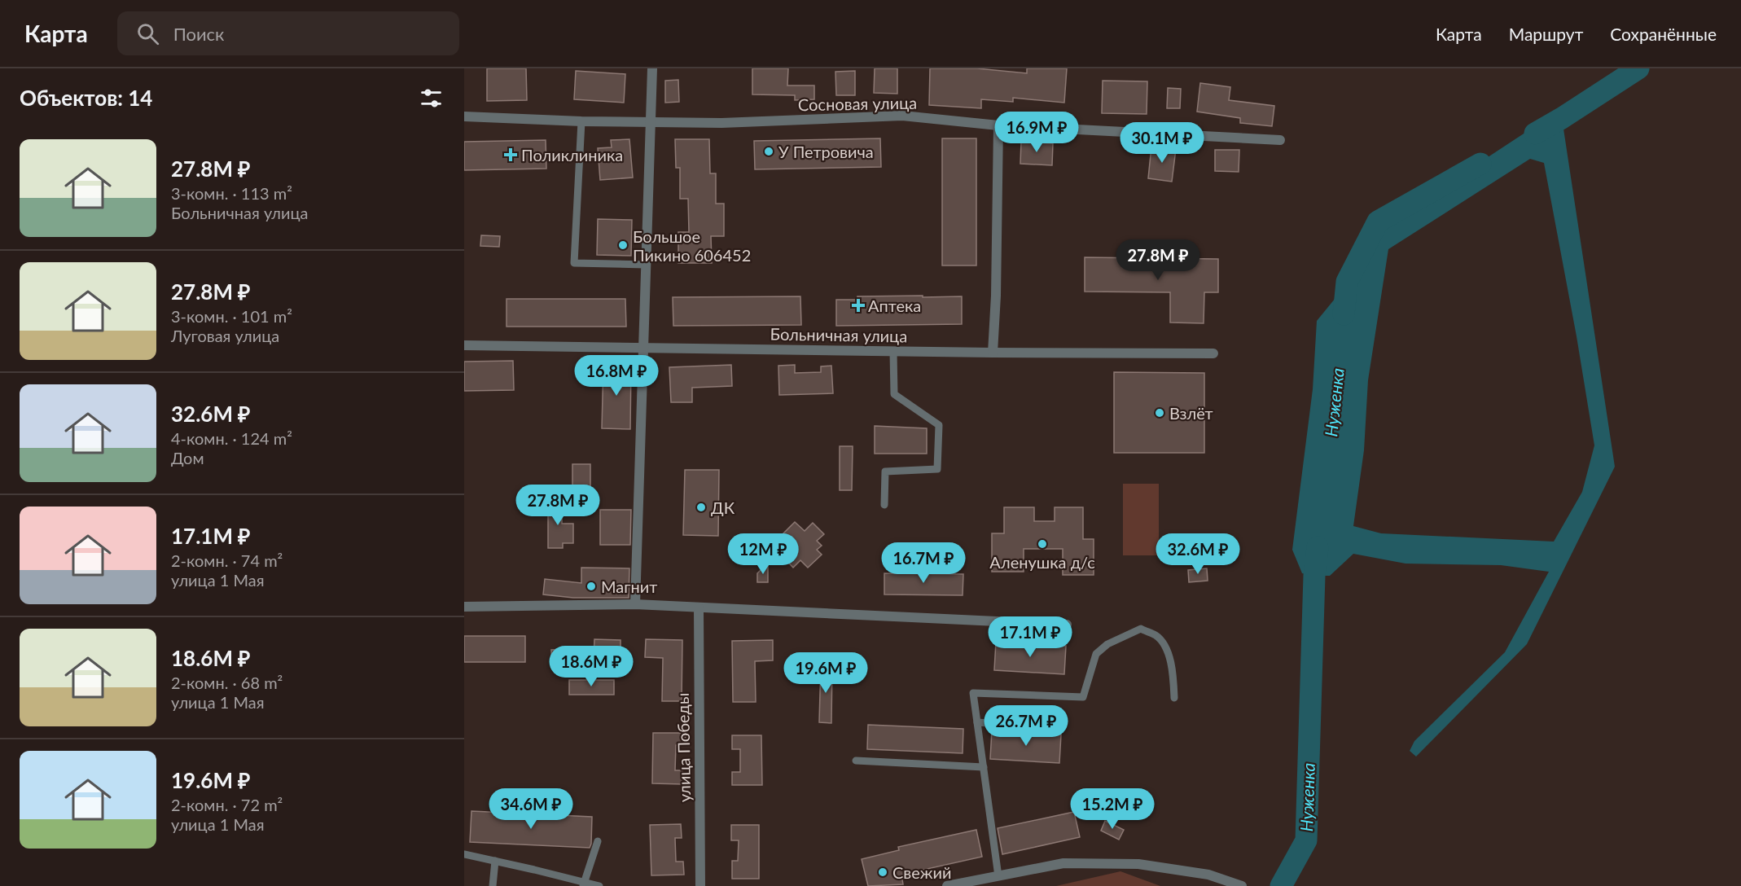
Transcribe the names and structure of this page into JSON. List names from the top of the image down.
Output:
{
  "streets": {
    "street": ["Сосновая улица", "Больничная улица", "улица Победы"]
  },
  "water": ["Нуженка"],
  "places": {
    "other": [
      "У Петровича",
      "Большое Пикино 606452",
      "Взлёт",
      "ДК",
      "Аленушка д/с",
      "Магнит",
      "Свежий"
    ],
    "health": ["Поликлиника", "Аптека"]
  },
  "page": {
    "header": "Карта",
    "search": "Поиск",
    "nav": ["Карта", "Маршрут", "Сохранённые"],
    "heading": "Объектов: 14",
    "price": [
      "16.9M ₽",
      "30.1M ₽",
      "27.8M ₽",
      "16.8M ₽",
      "27.8M ₽",
      "12M ₽",
      "32.6M ₽",
      "16.7M ₽",
      "17.1M ₽",
      "18.6M ₽",
      "19.6M ₽",
      "26.7M ₽",
      "34.6M ₽",
      "15.2M ₽"
    ],
    "list": [
      {
        "name": "27.8M ₽",
        "note": "3-комн. · 113 m² · Больничная улица"
      },
      {
        "name": "27.8M ₽",
        "note": "3-комн. · 101 m² · Луговая улица"
      },
      {
        "name": "32.6M ₽",
        "note": "4-комн. · 124 m² · Дом"
      },
      {
        "name": "17.1M ₽",
        "note": "2-комн. · 74 m² · улица 1 Мая"
      },
      {
        "name": "18.6M ₽",
        "note": "2-комн. · 68 m² · улица 1 Мая"
      },
      {
        "name": "19.6M ₽",
        "note": "2-комн. · 72 m² · улица 1 Мая"
      }
    ]
  }
}
